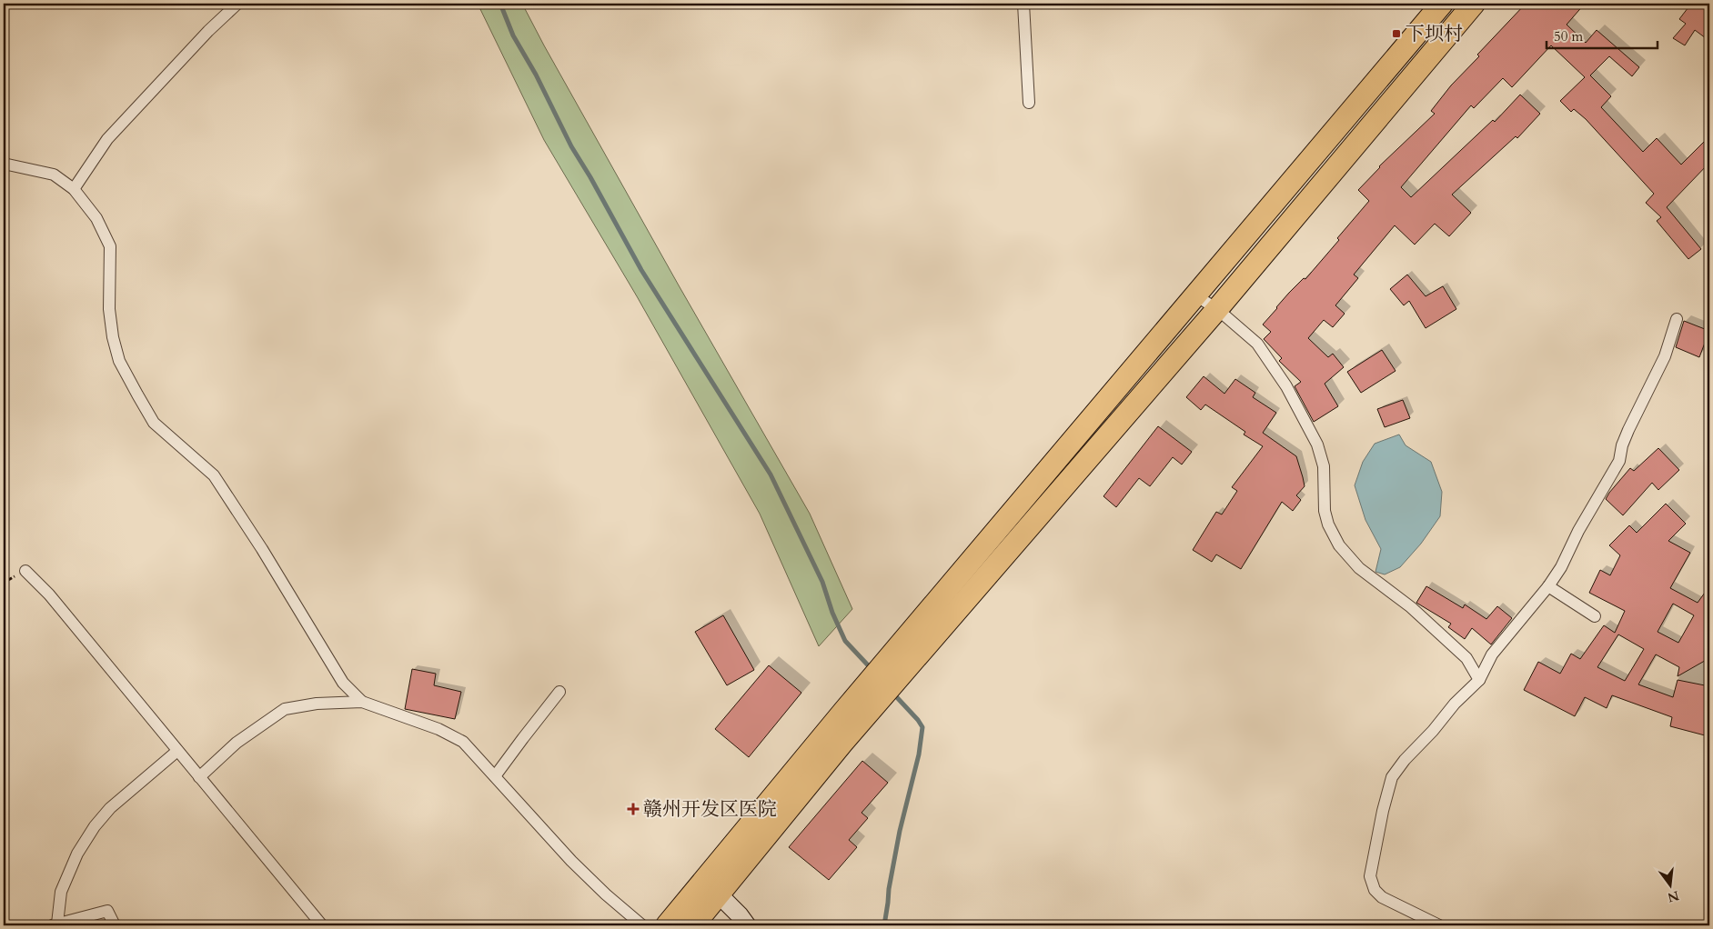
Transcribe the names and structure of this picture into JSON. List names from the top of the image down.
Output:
{
  "places": {
    "transit": ["下坝村"],
    "health": ["赣州开发区医院"]
  },
  "scale_bar": "50 m",
  "north": "bottom"
}
